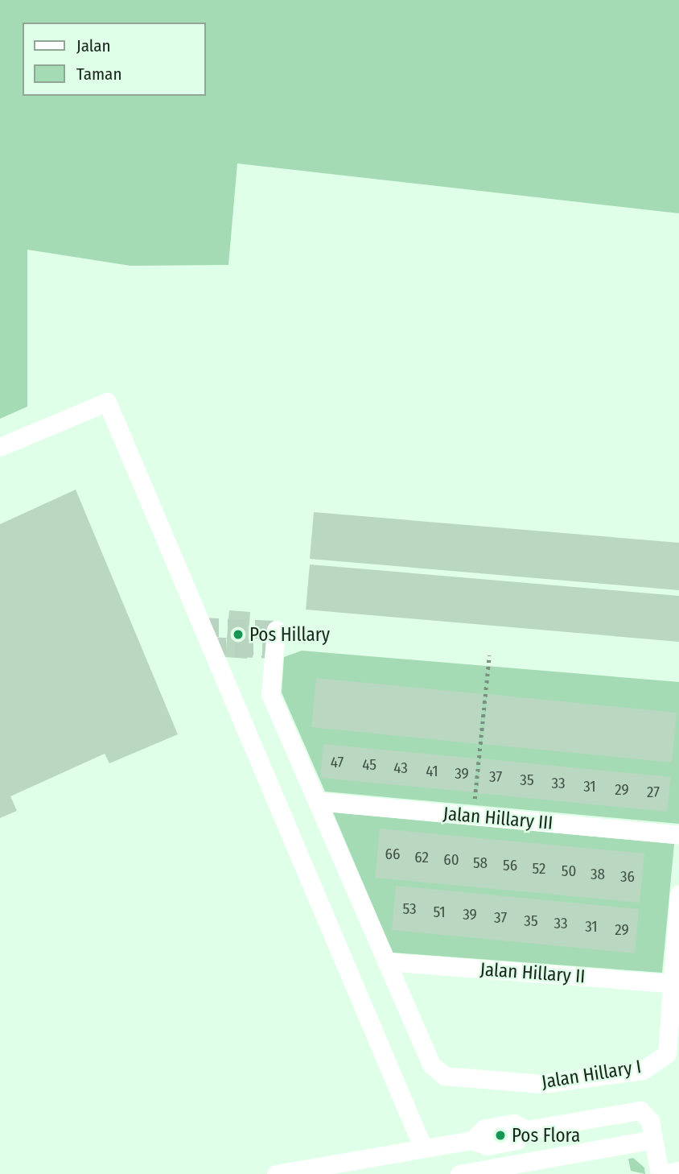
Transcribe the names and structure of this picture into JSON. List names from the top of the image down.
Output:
{
  "streets": {
    "street": ["Jalan Hillary III", "Jalan Hillary II", "Jalan Hillary I"]
  },
  "crossings": [
    ["Jalan Hillary II", "Jalan Hillary I"]
  ],
  "places": ["Pos Hillary", "Pos Flora"],
  "house_numbers": [
    "47",
    "45",
    "43",
    "41",
    "39",
    "37",
    "35",
    "33",
    "31",
    "29",
    "27",
    "66",
    "62",
    "60",
    "58",
    "56",
    "52",
    "50",
    "38",
    "36",
    "53",
    "51",
    "39",
    "37",
    "35",
    "33",
    "31",
    "29"
  ],
  "legend": ["Jalan", "Taman"]
}
